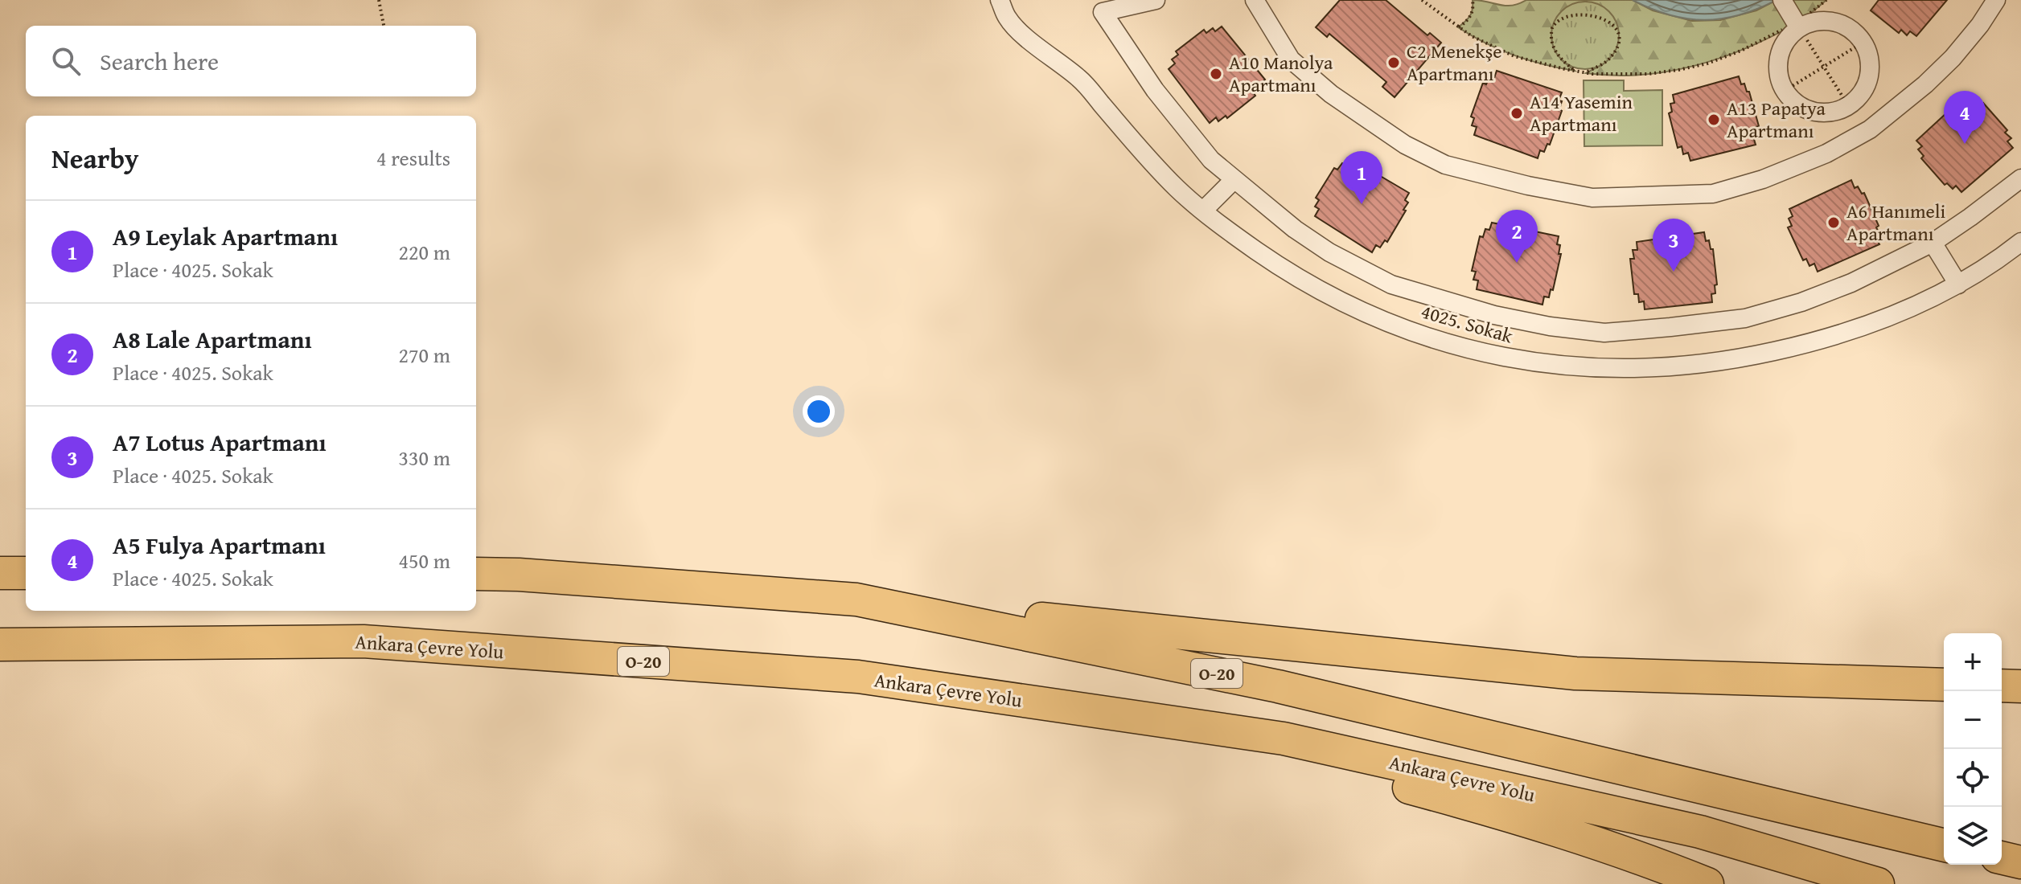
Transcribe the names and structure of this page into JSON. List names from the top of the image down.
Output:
{
  "streets": {
    "highway": ["Ankara Çevre Yolu", "O-20"],
    "street": ["4025. Sokak"]
  },
  "places": [
    "C2 Menekşe Apartmanı",
    "A10 Manolya Apartmanı",
    "A14 Yasemin Apartmanı",
    "A13 Papatya Apartmanı",
    "A6 Hanımeli Apartmanı"
  ],
  "page": {
    "search": "Search here",
    "pins": [
      "4",
      "1",
      "2",
      "3"
    ],
    "heading": ["Nearby", "4 results"],
    "list": [
      {
        "mark": "1",
        "name": "A9 Leylak Apartmanı",
        "note": "Place · 4025. Sokak",
        "value": "220 m"
      },
      {
        "mark": "2",
        "name": "A8 Lale Apartmanı",
        "note": "Place · 4025. Sokak",
        "value": "270 m"
      },
      {
        "mark": "3",
        "name": "A7 Lotus Apartmanı",
        "note": "Place · 4025. Sokak",
        "value": "330 m"
      },
      {
        "mark": "4",
        "name": "A5 Fulya Apartmanı",
        "note": "Place · 4025. Sokak",
        "value": "450 m"
      }
    ],
    "map_buttons": ["+", "−"]
  }
}
